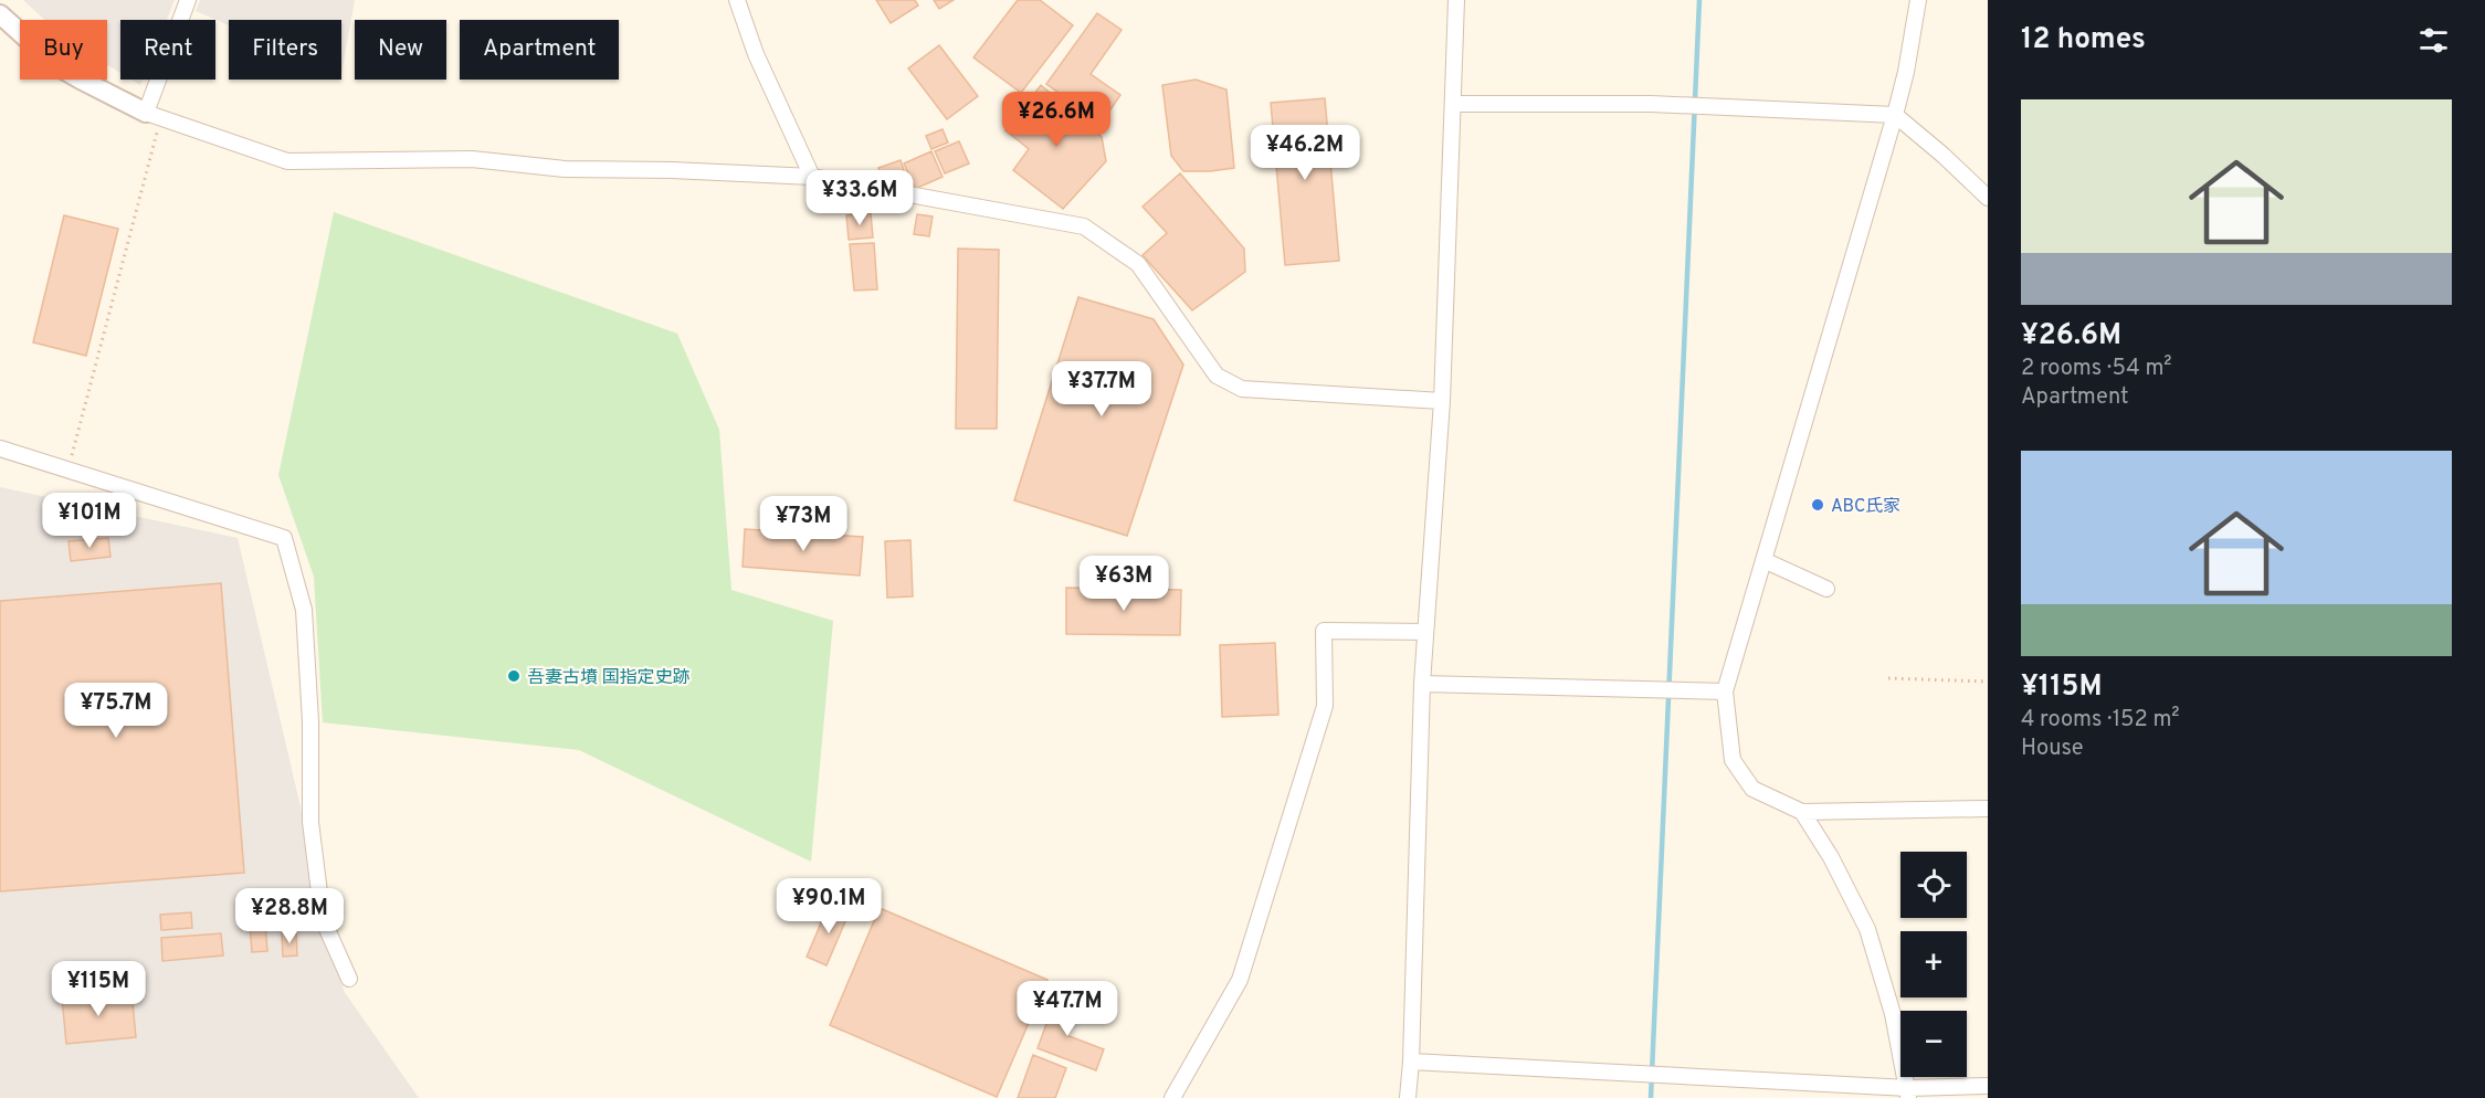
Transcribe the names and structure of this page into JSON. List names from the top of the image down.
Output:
{
  "places": ["ABC氏家", "吾妻古墳 国指定史跡"],
  "page": {
    "heading": "12 homes",
    "chip": [
      "Buy",
      "Rent",
      "Filters",
      "New",
      "Apartment"
    ],
    "list": [
      {
        "name": "¥26.6M",
        "note": "2 rooms · 54 m² · Apartment"
      },
      {
        "name": "¥115M",
        "note": "4 rooms · 152 m² · House"
      }
    ],
    "price": [
      "¥26.6M",
      "¥46.2M",
      "¥33.6M",
      "¥37.7M",
      "¥101M",
      "¥73M",
      "¥63M",
      "¥75.7M",
      "¥90.1M",
      "¥28.8M",
      "¥115M",
      "¥47.7M"
    ],
    "map_buttons": ["+", "−"]
  }
}
